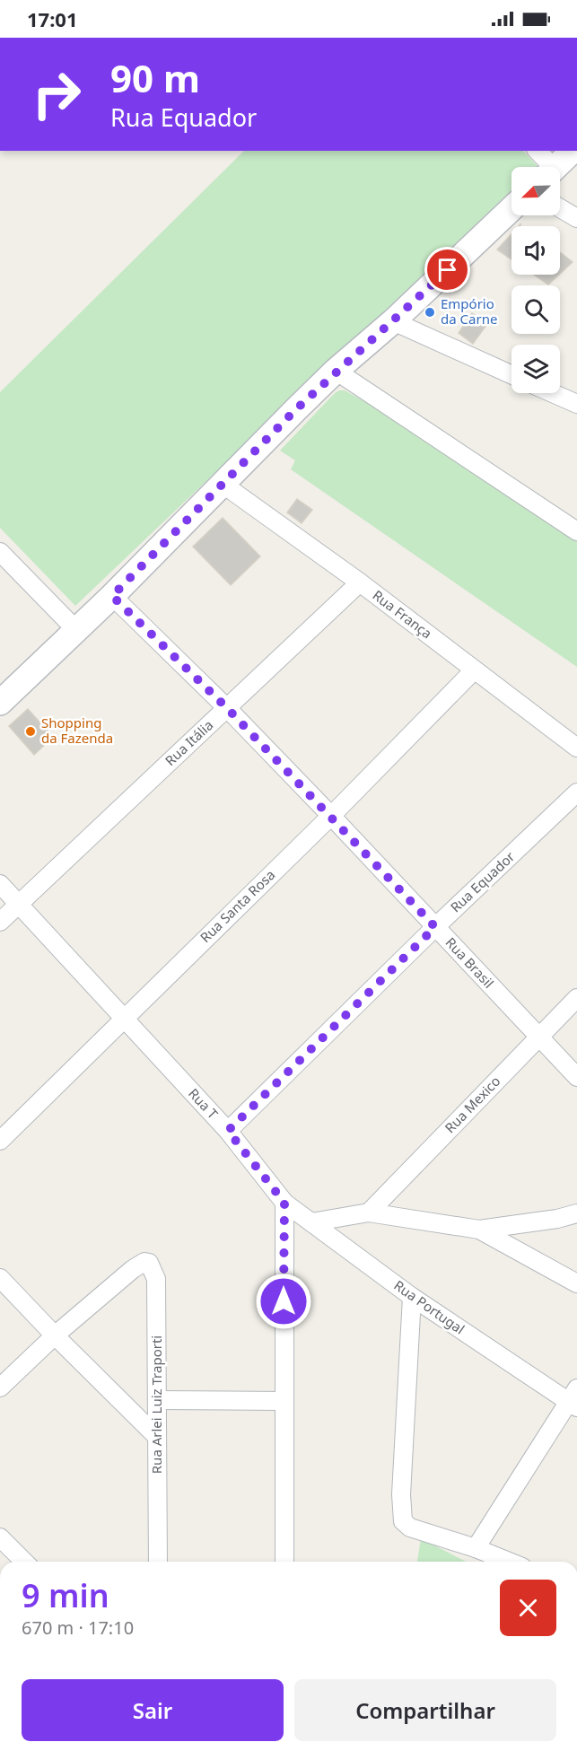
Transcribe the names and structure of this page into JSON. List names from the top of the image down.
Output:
{
  "streets": {
    "street": [
      "Rua França",
      "Rua Itália",
      "Rua Equador",
      "Rua Santa Rosa",
      "Rua Brasil",
      "Rua T",
      "Rua Mexico",
      "Rua Portugal",
      "Rua Arlei Luiz Traporti"
    ]
  },
  "crossings": [
    ["Rua França", "Rua Itália"],
    ["Rua França", "Rua Santa Rosa"],
    ["Rua Itália", "Rua Brasil"],
    ["Rua Itália", "Rua T"],
    ["Rua Equador", "Rua Brasil"],
    ["Rua Equador", "Rua T"],
    ["Rua Santa Rosa", "Rua Brasil"],
    ["Rua Santa Rosa", "Rua T"],
    ["Rua Brasil", "Rua Mexico"],
    ["Rua T", "Rua Portugal"]
  ],
  "places": ["Empório da Carne", "Shopping da Fazenda"],
  "north": "bottom left",
  "page": {
    "status": "17:01",
    "turn": ["90 m", "Rua Equador"],
    "heading": ["9 min", "670 m · 17:10"],
    "buttons": ["Sair", "Compartilhar"]
  }
}
